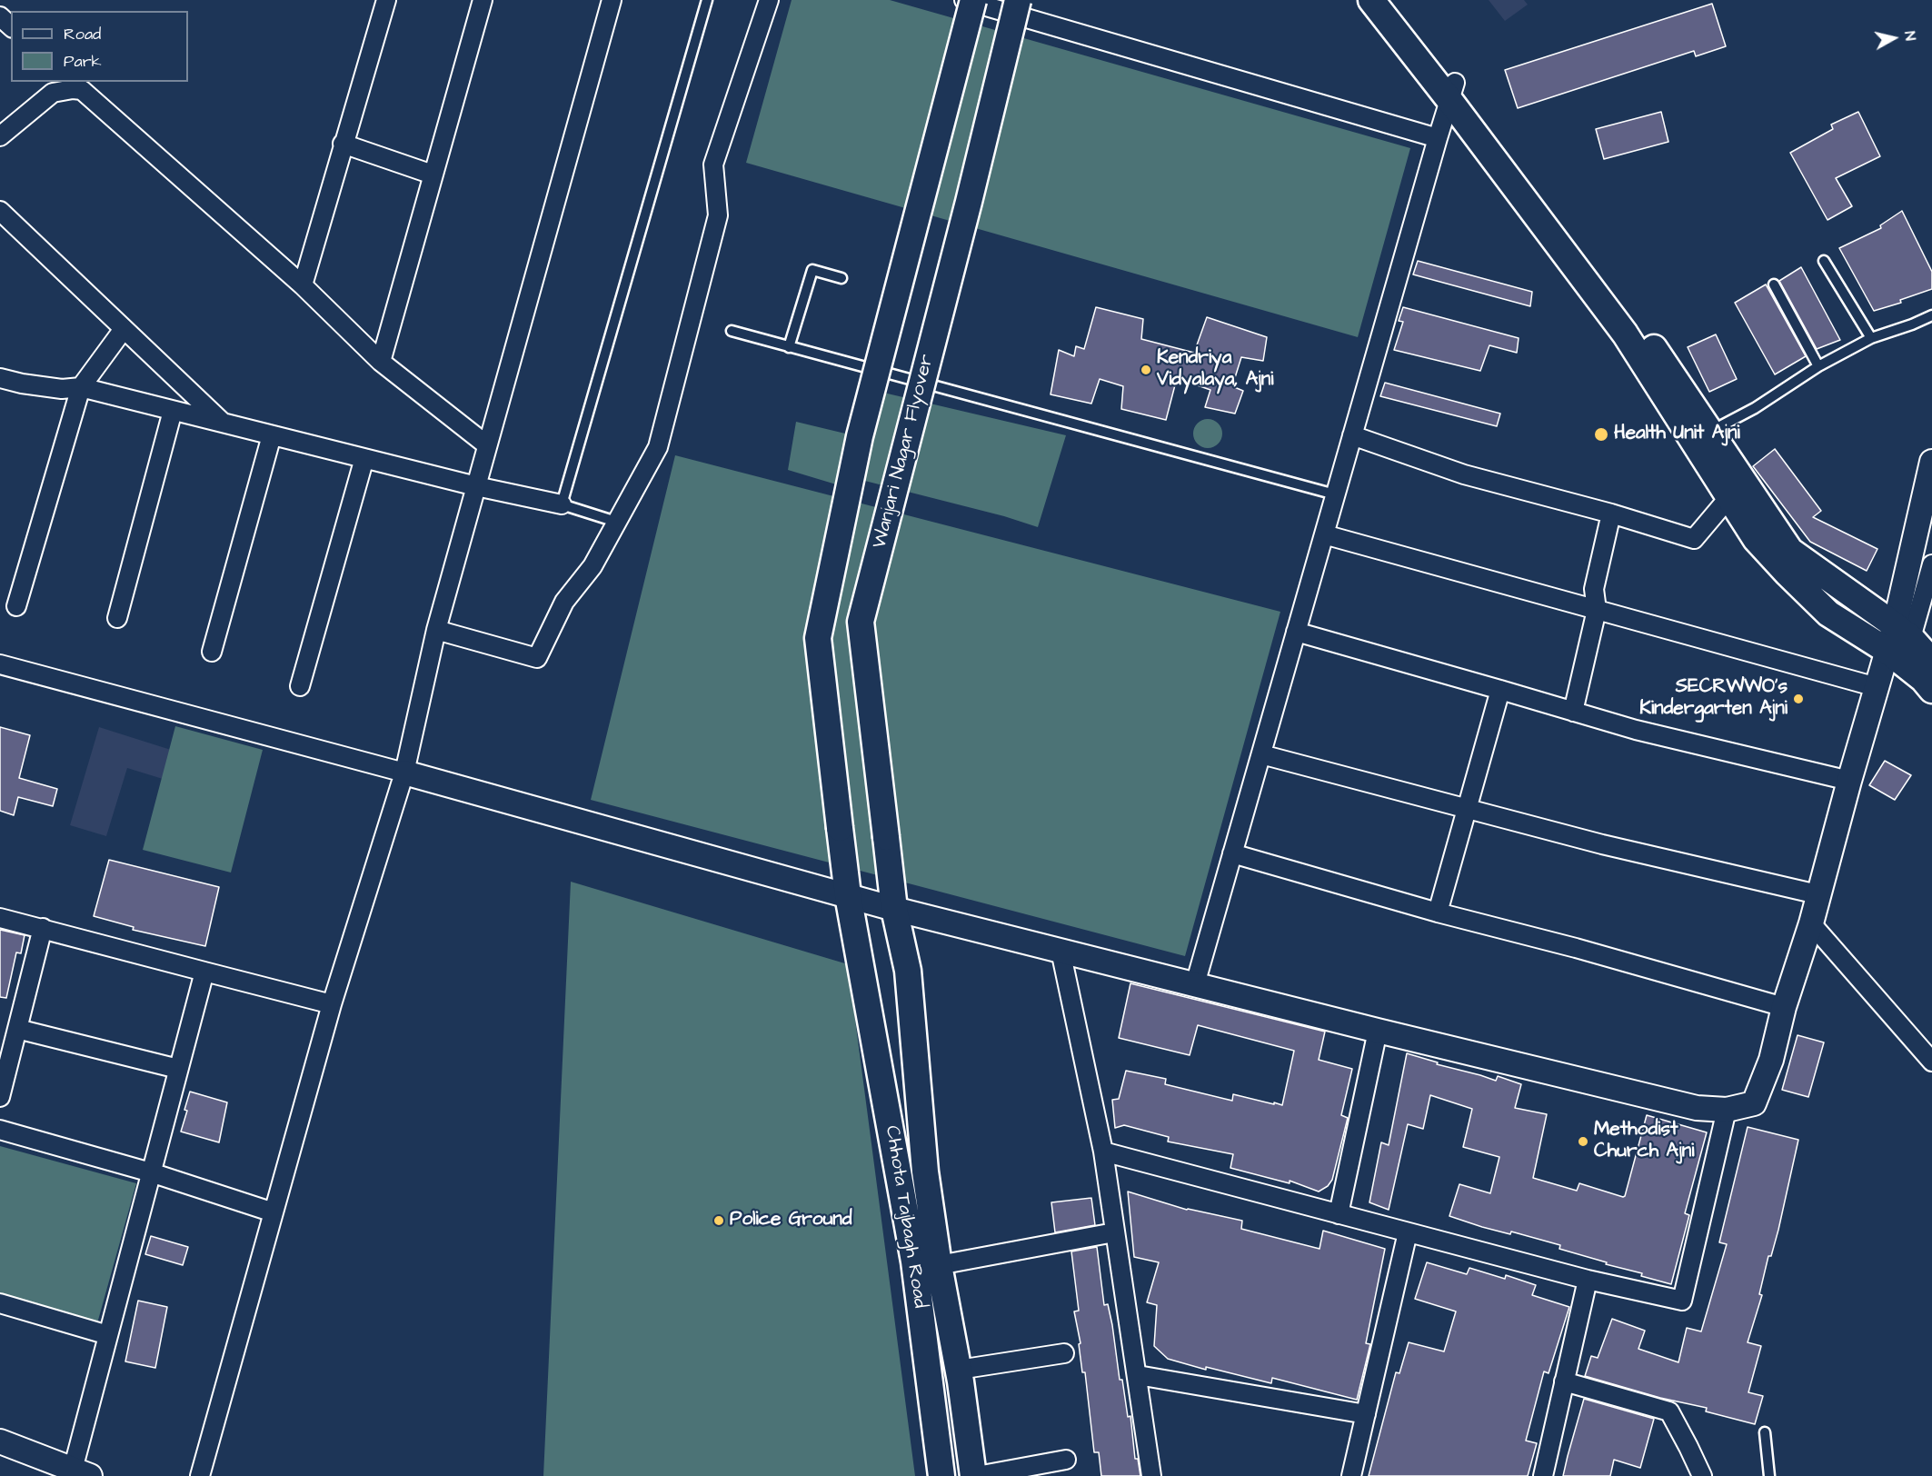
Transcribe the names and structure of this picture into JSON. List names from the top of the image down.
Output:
{
  "streets": {
    "main road": ["Wanjari Nagar Flyover", "Chhota Tajbagh Road"]
  },
  "places": [
    "Kendriya Vidyalaya, Ajni",
    "Health Unit Ajni",
    "SECRWWO's Kindergarten Ajni",
    "Methodist Church Ajni",
    "Police Ground"
  ],
  "legend": ["Road", "Park"],
  "north": "right"
}
